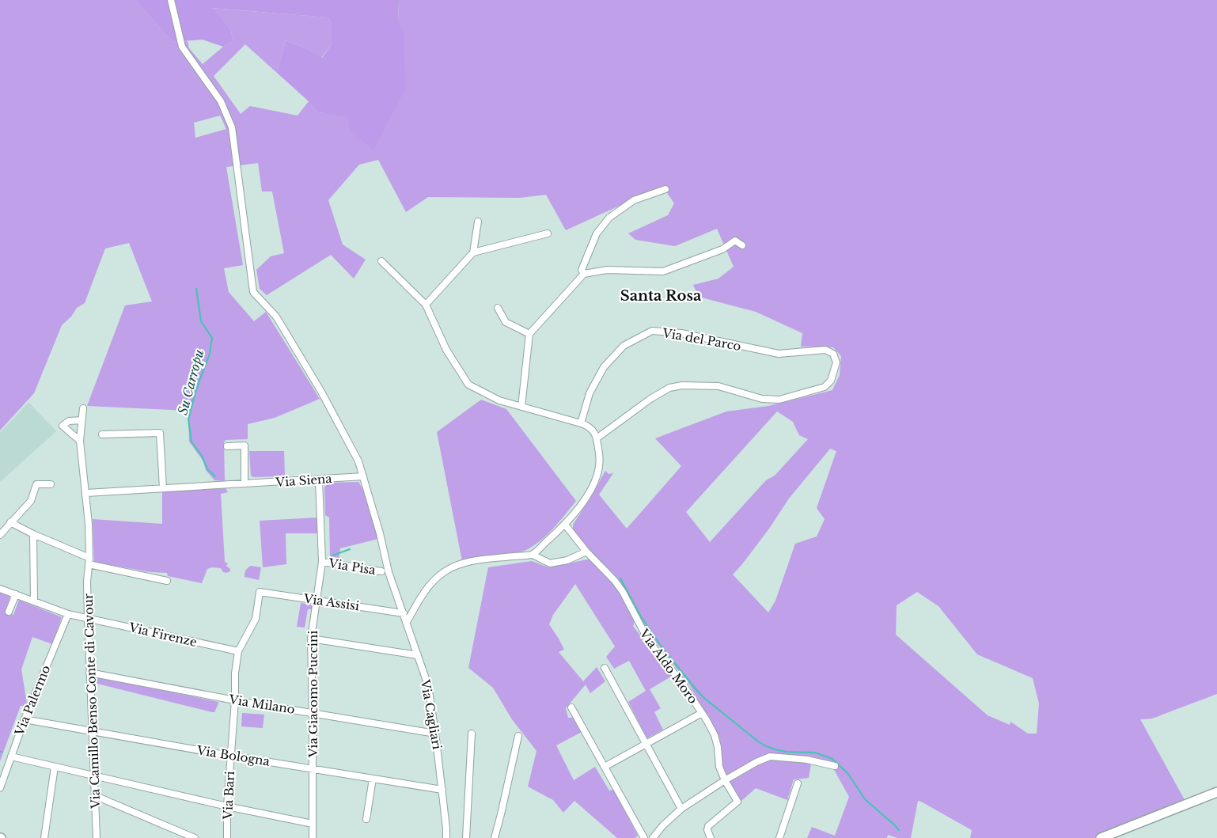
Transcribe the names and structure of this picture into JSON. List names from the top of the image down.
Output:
{
  "streets": {
    "street": [
      "Via del Parco",
      "Via Siena",
      "Via Pisa",
      "Via Assisi",
      "Via Firenze",
      "Via Aldo Moro",
      "Via Giacomo Puccini",
      "Via Palermo",
      "Via Camillo Benso Conte di Cavour",
      "Via Milano",
      "Via Cagliari",
      "Via Bologna",
      "Via Bari"
    ]
  },
  "crossings": [
    ["Via Siena", "Via Giacomo Puccini"],
    ["Via Siena", "Via Camillo Benso Conte di Cavour"],
    ["Via Siena", "Via Cagliari"],
    ["Via Pisa", "Via Giacomo Puccini"],
    ["Via Pisa", "Via Cagliari"],
    ["Via Assisi", "Via Giacomo Puccini"],
    ["Via Assisi", "Via Cagliari"],
    ["Via Assisi", "Via Bari"],
    ["Via Firenze", "Via Palermo"],
    ["Via Firenze", "Via Camillo Benso Conte di Cavour"],
    ["Via Firenze", "Via Bari"],
    ["Via Giacomo Puccini", "Via Milano"],
    ["Via Giacomo Puccini", "Via Bologna"],
    ["Via Palermo", "Via Bologna"],
    ["Via Camillo Benso Conte di Cavour", "Via Milano"],
    ["Via Camillo Benso Conte di Cavour", "Via Bologna"],
    ["Via Milano", "Via Cagliari"],
    ["Via Milano", "Via Bari"],
    ["Via Cagliari", "Via Bologna"],
    ["Via Bologna", "Via Bari"]
  ],
  "districts": ["Santa Rosa"],
  "water": ["Su Carropu"]
}
